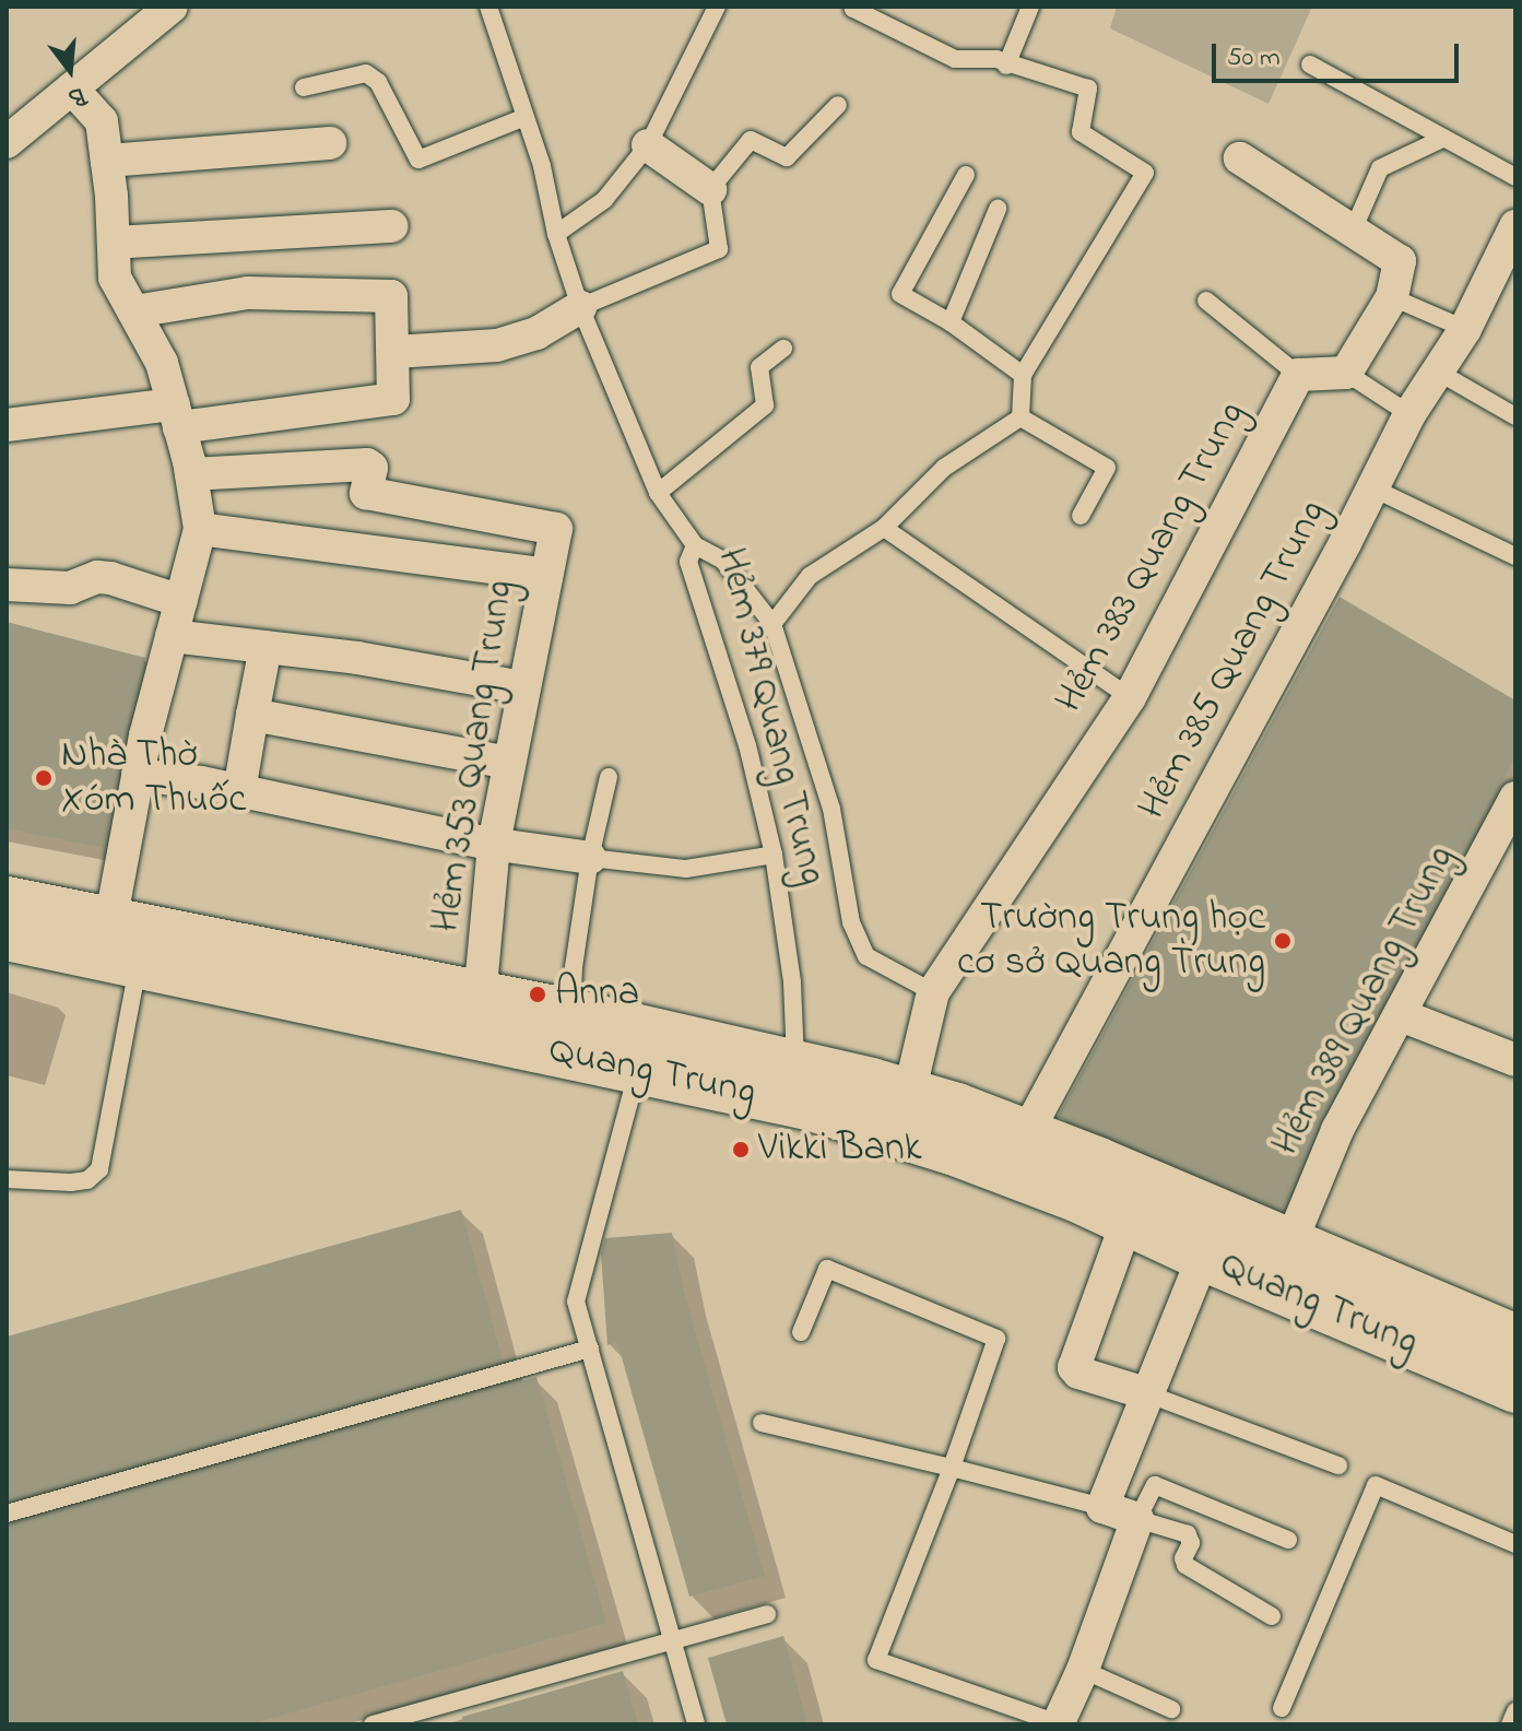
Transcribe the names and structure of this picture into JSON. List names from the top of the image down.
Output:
{
  "streets": {
    "main road": ["Quang Trung"],
    "street": [
      "Hẻm 383 Quang Trung",
      "Hẻm 385 Quang Trung",
      "Hẻm 353 Quang Trung",
      "Hẻm 389 Quang Trung"
    ],
    "lane": ["Hẻm 379 Quang Trung"]
  },
  "crossings": [
    ["Hẻm 383 Quang Trung", "Quang Trung"],
    ["Hẻm 385 Quang Trung", "Quang Trung"],
    ["Hẻm 379 Quang Trung", "Quang Trung"],
    ["Hẻm 353 Quang Trung", "Quang Trung"],
    ["Hẻm 389 Quang Trung", "Quang Trung"]
  ],
  "places": [
    "Nhà Thờ Xóm Thuốc",
    "Trường Trung học cơ sở Quang Trung",
    "Anna",
    "Vikki Bank"
  ],
  "scale_bar": "50 m",
  "north": "bottom"
}
